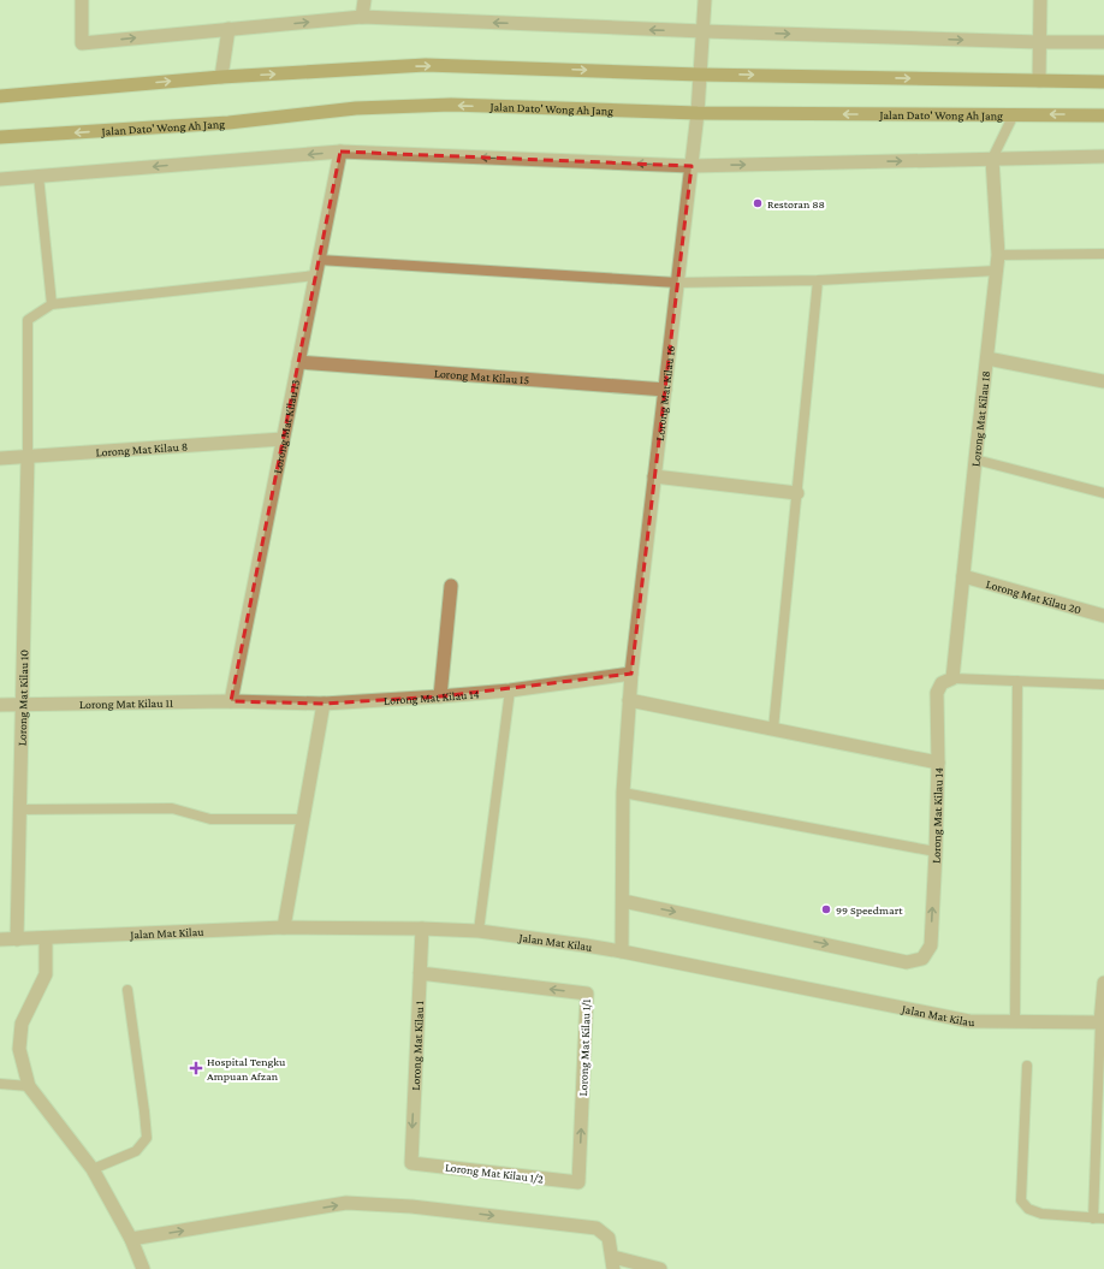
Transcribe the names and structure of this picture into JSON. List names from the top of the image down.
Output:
{
  "streets": {
    "main road": ["Jalan Dato' Wong Ah Jang"],
    "street": [
      "Lorong Mat Kilau 15",
      "Lorong Mat Kilau 16",
      "Lorong Mat Kilau 18",
      "Lorong Mat Kilau 13",
      "Lorong Mat Kilau 8",
      "Lorong Mat Kilau 20",
      "Lorong Mat Kilau 14",
      "Lorong Mat Kilau 10",
      "Lorong Mat Kilau 11",
      "Jalan Mat Kilau",
      "Lorong Mat Kilau 1",
      "Lorong Mat Kilau 1/1",
      "Lorong Mat Kilau 1/2"
    ]
  },
  "crossings": [
    ["Jalan Dato' Wong Ah Jang", "Lorong Mat Kilau 16"],
    ["Lorong Mat Kilau 15", "Lorong Mat Kilau 16"],
    ["Lorong Mat Kilau 15", "Lorong Mat Kilau 13"],
    ["Lorong Mat Kilau 16", "Lorong Mat Kilau 14"],
    ["Lorong Mat Kilau 16", "Jalan Mat Kilau"],
    ["Lorong Mat Kilau 18", "Lorong Mat Kilau 20"],
    ["Lorong Mat Kilau 18", "Lorong Mat Kilau 14"],
    ["Lorong Mat Kilau 13", "Lorong Mat Kilau 8"],
    ["Lorong Mat Kilau 13", "Lorong Mat Kilau 14"],
    ["Lorong Mat Kilau 13", "Lorong Mat Kilau 11"],
    ["Lorong Mat Kilau 8", "Lorong Mat Kilau 10"],
    ["Lorong Mat Kilau 14", "Lorong Mat Kilau 11"],
    ["Lorong Mat Kilau 10", "Lorong Mat Kilau 11"],
    ["Lorong Mat Kilau 10", "Jalan Mat Kilau"],
    ["Jalan Mat Kilau", "Lorong Mat Kilau 1"],
    ["Lorong Mat Kilau 1", "Lorong Mat Kilau 1/1"],
    ["Lorong Mat Kilau 1", "Lorong Mat Kilau 1/2"],
    ["Lorong Mat Kilau 1/1", "Lorong Mat Kilau 1/2"]
  ],
  "one_way": ["Lorong Mat Kilau 1"],
  "places": {
    "other": ["Restoran 88", "99 Speedmart"],
    "health": ["Hospital Tengku Ampuan Afzan"]
  }
}
